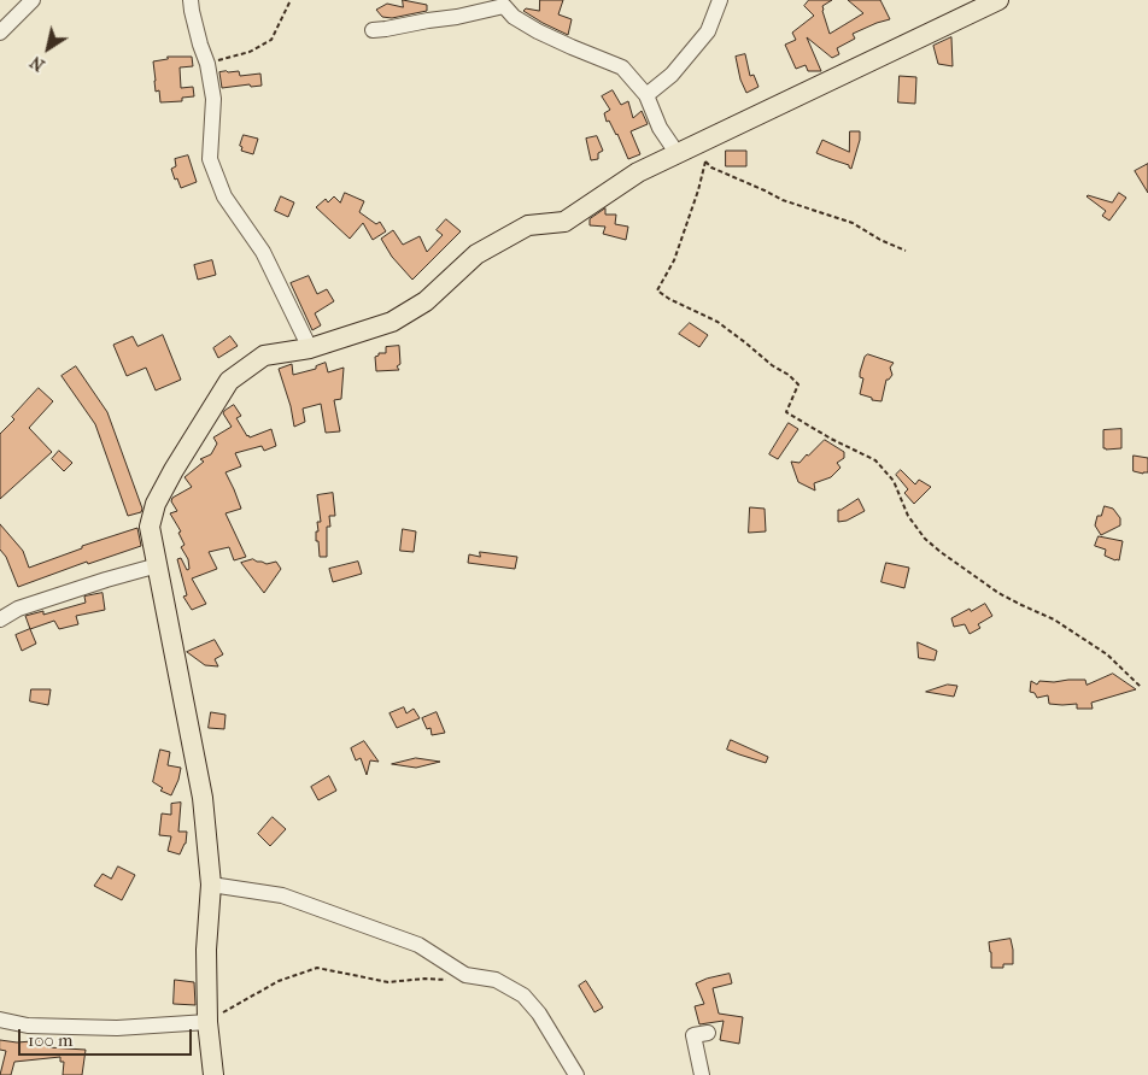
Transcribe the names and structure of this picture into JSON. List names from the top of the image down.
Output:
{
  "scale_bar": "100 m",
  "north": "bottom left"
}
